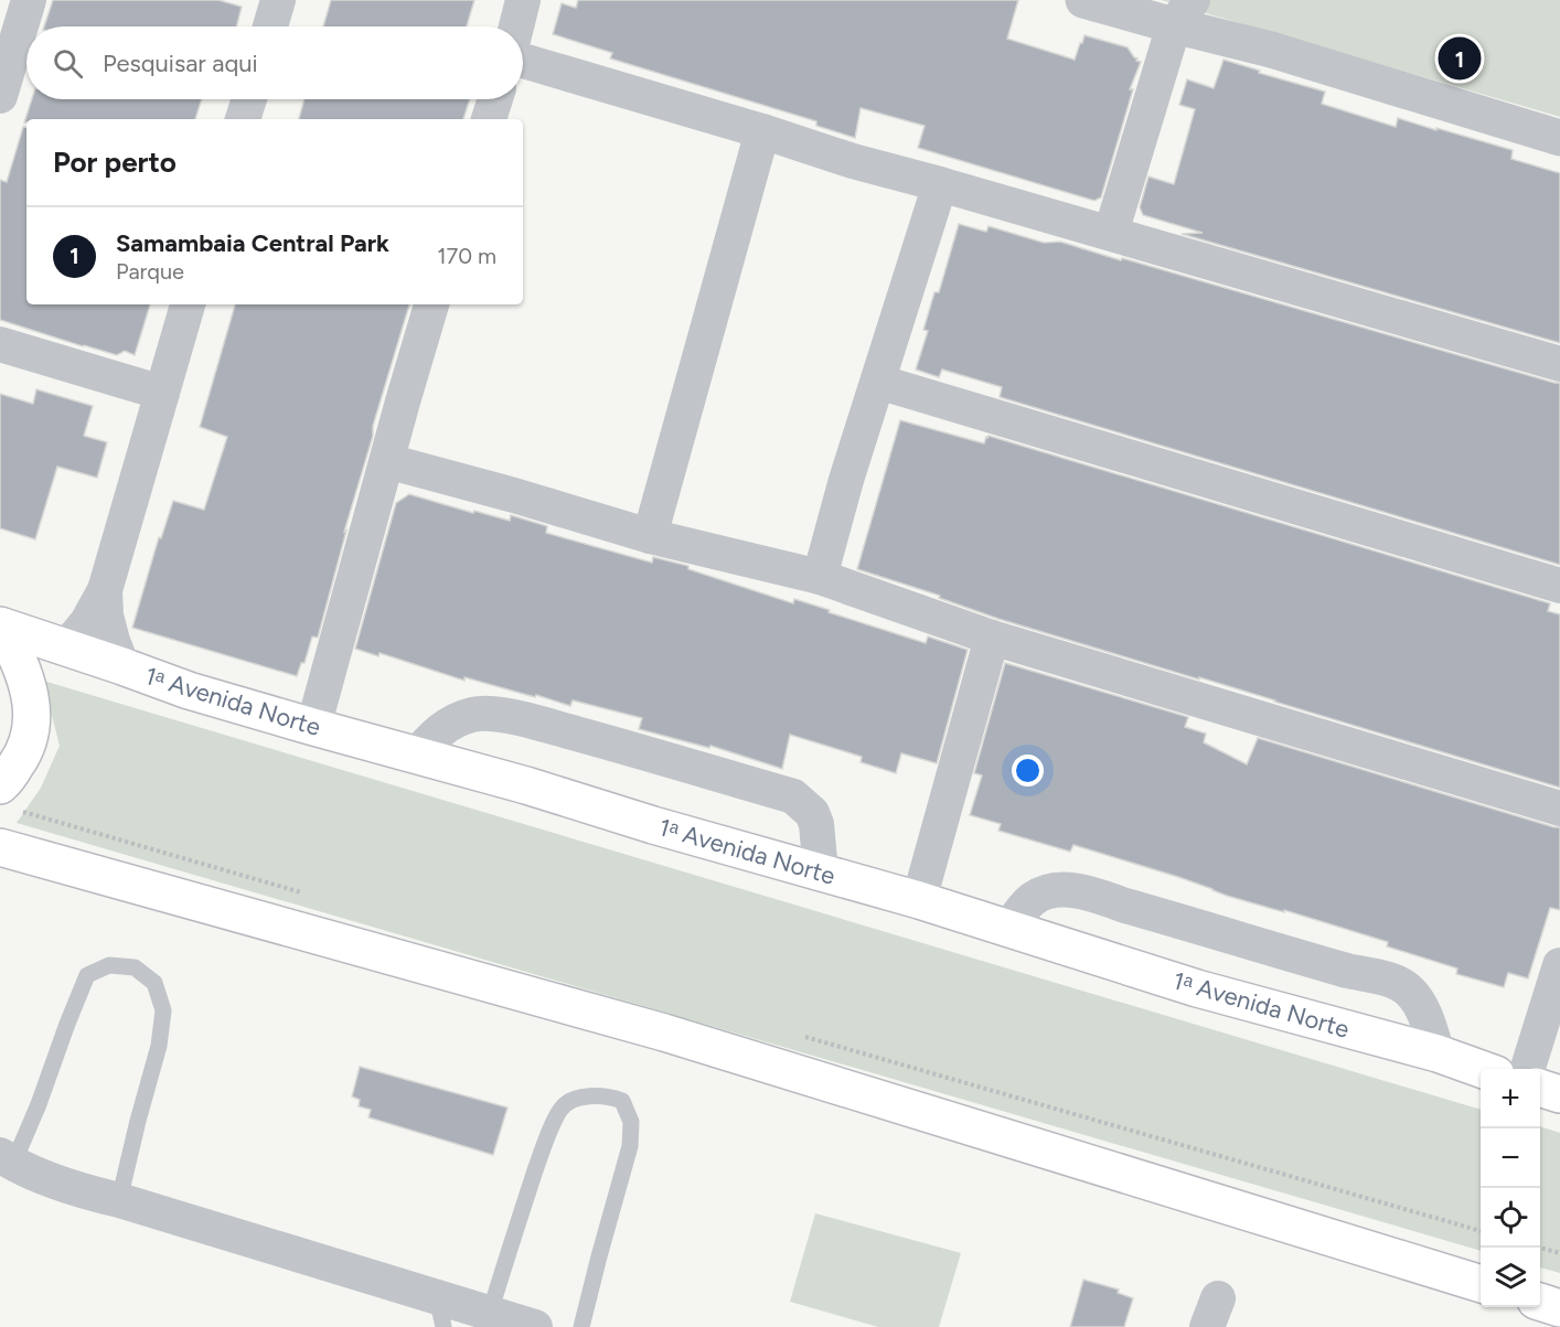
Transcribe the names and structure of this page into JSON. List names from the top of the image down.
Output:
{
  "streets": {
    "main road": ["1ᵃ Avenida Norte"]
  },
  "page": {
    "search": "Pesquisar aqui",
    "pins": "1",
    "heading": "Por perto",
    "list": [
      {
        "mark": "1",
        "name": "Samambaia Central Park",
        "note": "Parque",
        "value": "170 m"
      }
    ],
    "map_buttons": ["+", "−"]
  }
}
